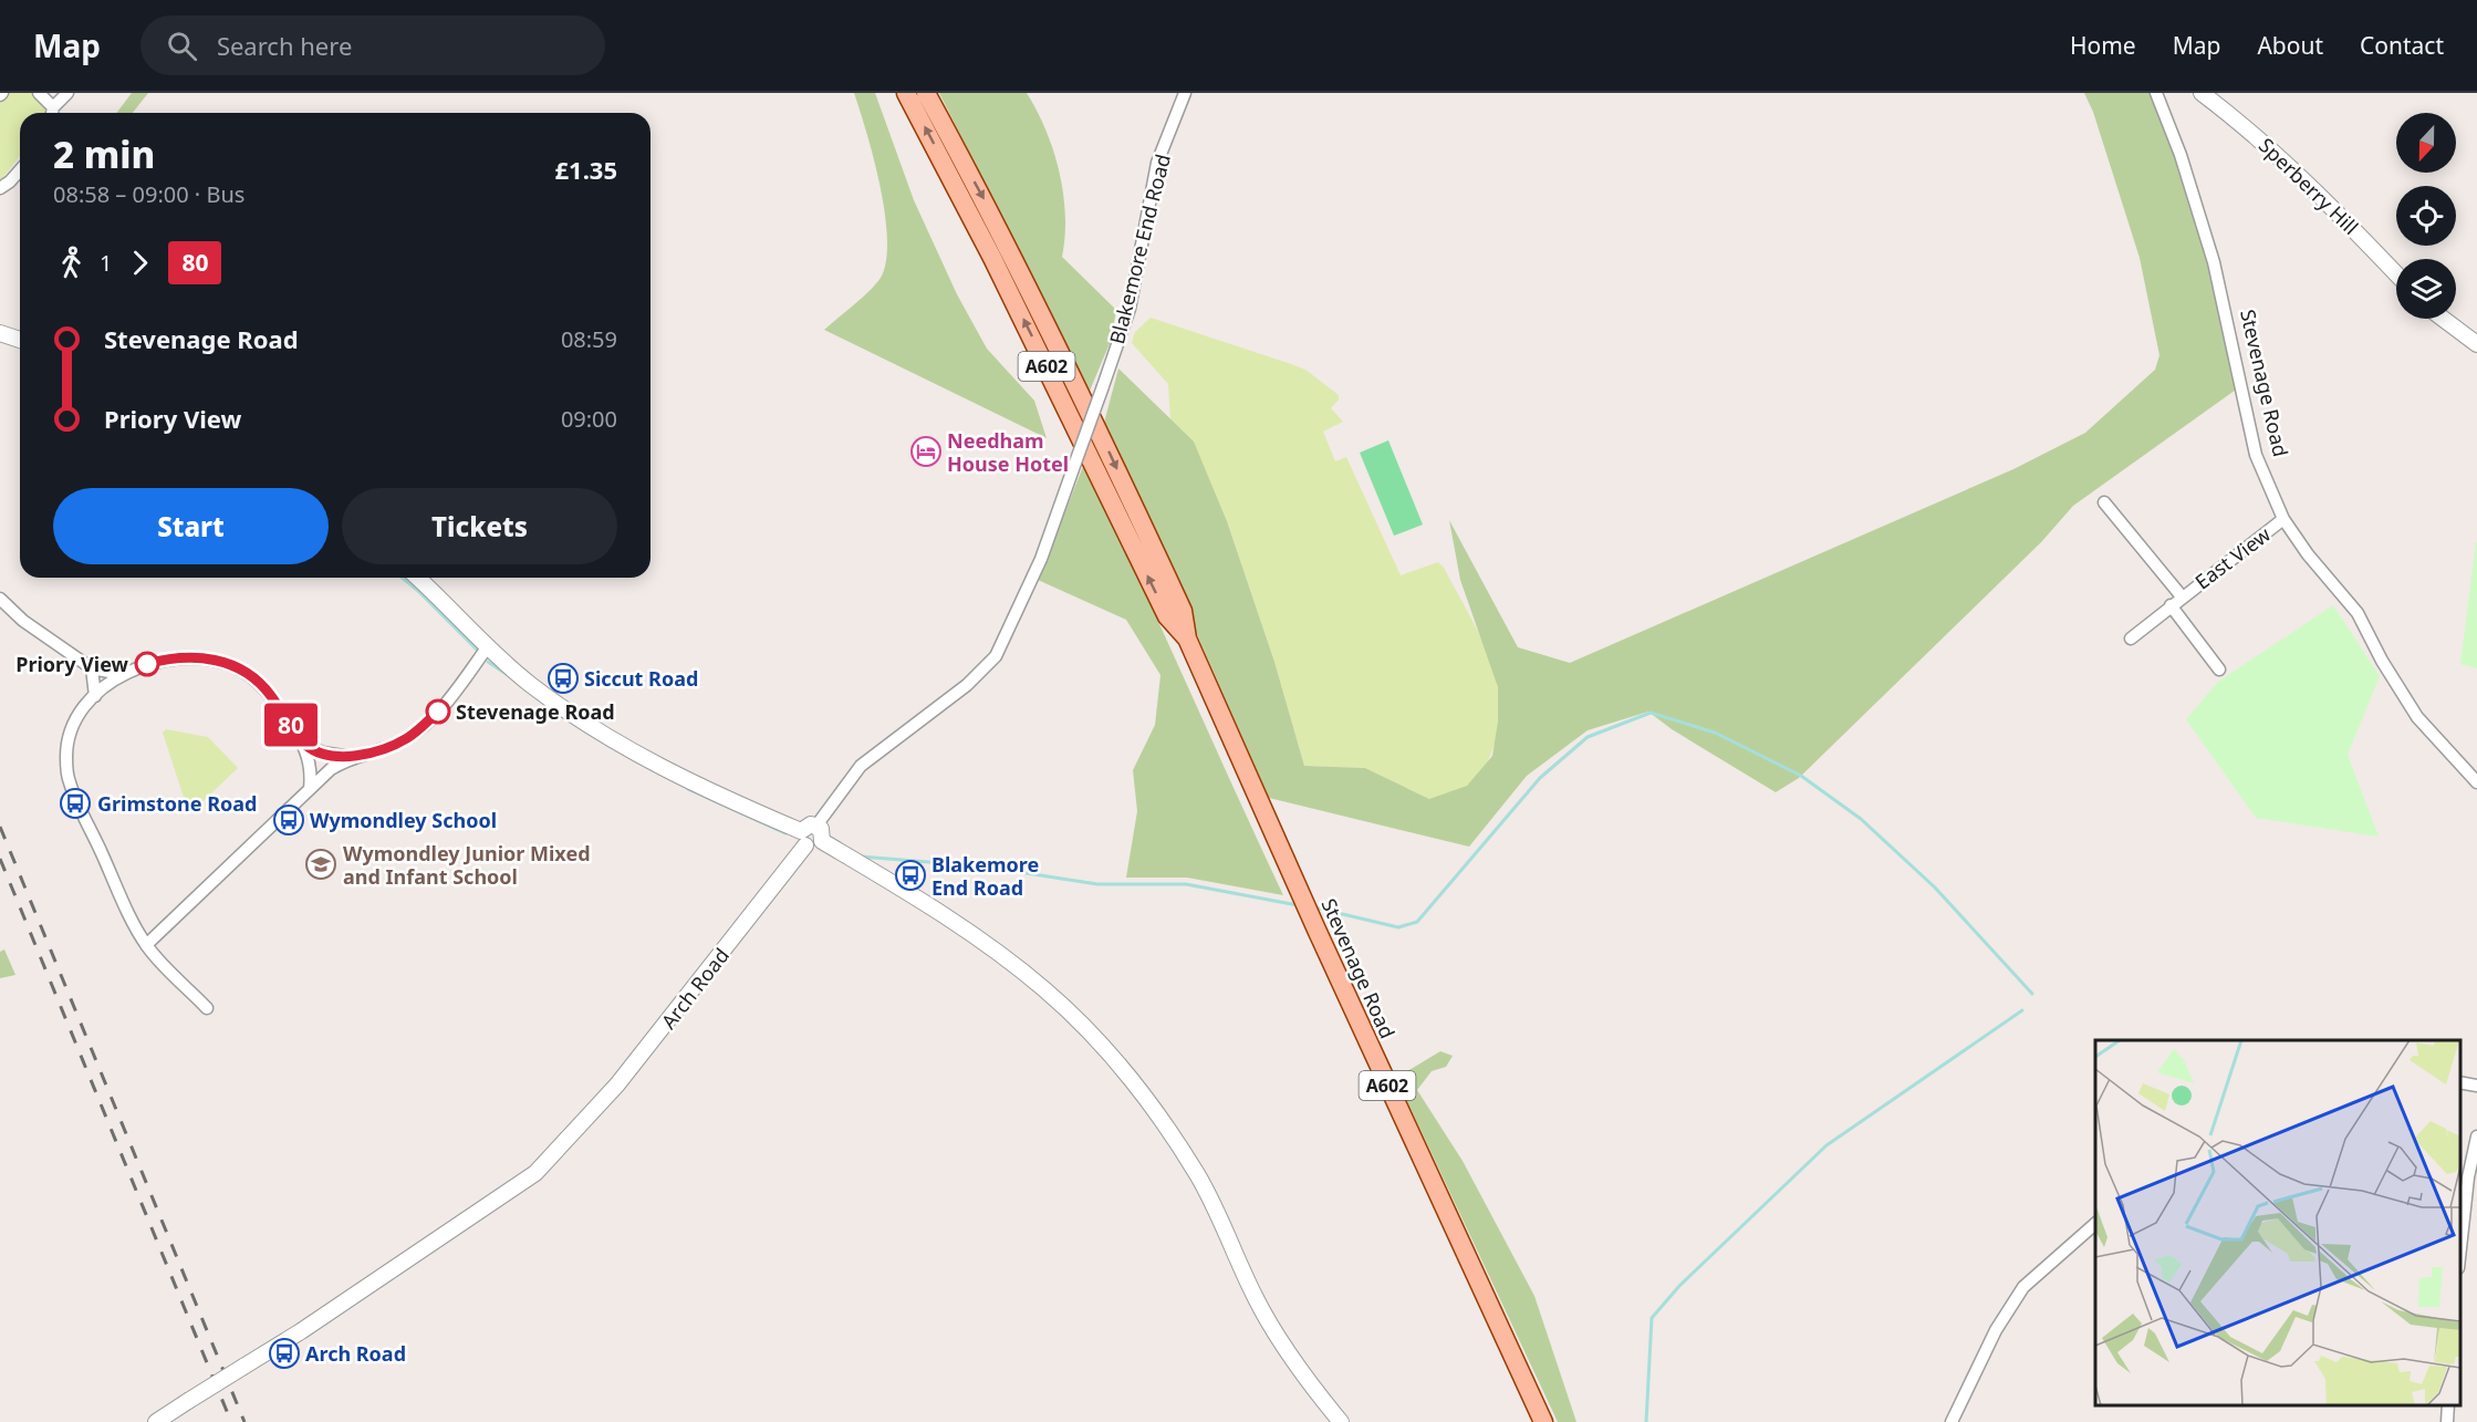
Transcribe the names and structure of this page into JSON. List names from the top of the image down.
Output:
{
  "streets": {
    "main road": ["A602", "Stevenage Road"],
    "street": [
      "Sperberry Hill",
      "Blakemore End Road",
      "East View",
      "Arch Road"
    ]
  },
  "crossings": [
    ["Blakemore End Road", "Arch Road"],
    ["A602", "Stevenage Road"],
    ["Stevenage Road", "East View"]
  ],
  "places": {
    "hotel": ["Needham House Hotel"],
    "other": ["Priory View", "Stevenage Road"],
    "bus stop": [
      "Siccut Road",
      "Grimstone Road",
      "Wymondley School",
      "Blakemore End Road",
      "Arch Road"
    ],
    "school or university": ["Wymondley Junior Mixed and Infant School"]
  },
  "lines": ["bus line 80"],
  "north": "bottom",
  "page": {
    "header": "Map",
    "search": "Search here",
    "nav": [
      "Home",
      "Map",
      "About",
      "Contact"
    ],
    "on_map": "80",
    "heading": ["2 min", "08:58 – 09:00 · Bus", "£1.35"],
    "legs": ["1", "80"],
    "list": [
      {
        "name": "Stevenage Road",
        "value": "08:59"
      },
      {
        "name": "Priory View",
        "value": "09:00"
      }
    ],
    "buttons": ["Start", "Tickets"]
  }
}
